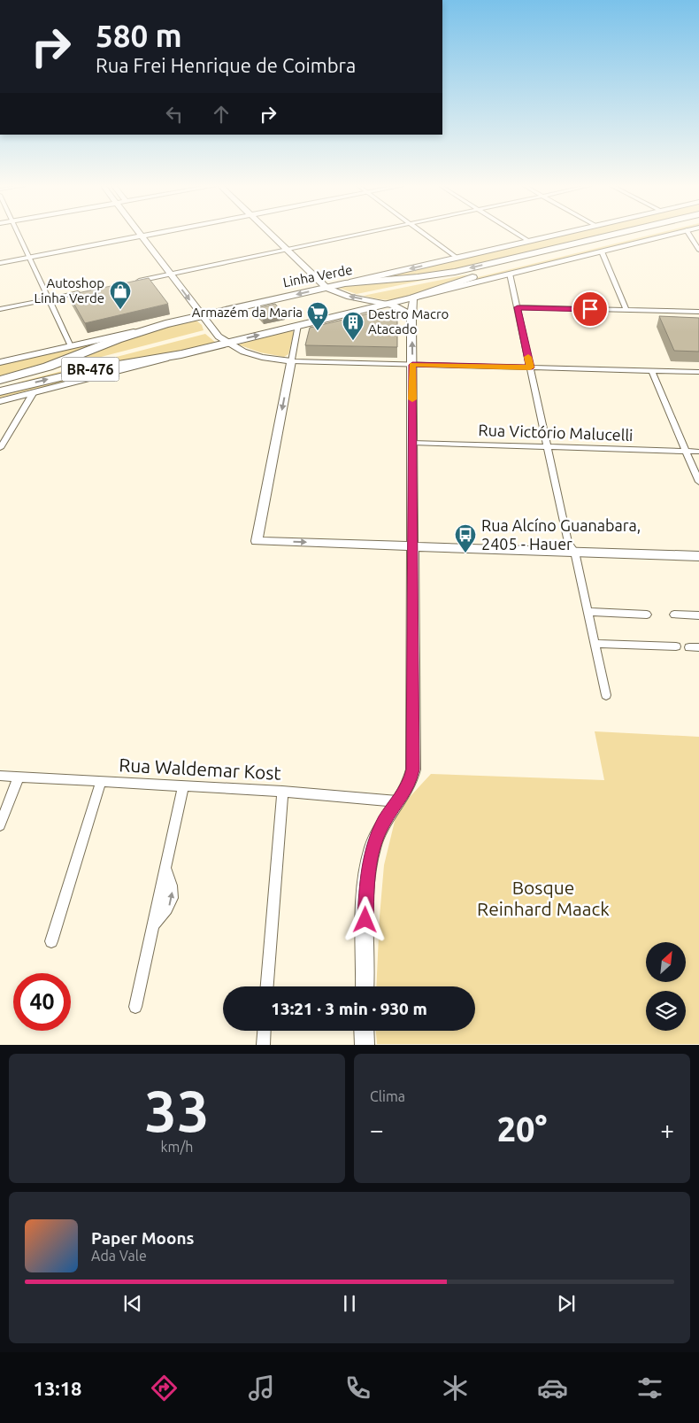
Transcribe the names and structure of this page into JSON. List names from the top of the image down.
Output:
{
  "streets": {
    "highway": ["Linha Verde", "BR-476"],
    "street": ["Rua Victório Malucelli", "Rua Waldemar Kost"]
  },
  "parks": ["Bosque Reinhard Maack"],
  "places": {
    "shop": ["Autoshop Linha Verde"],
    "supermarket": ["Armazém da Maria"],
    "building": ["Destro Macro Atacado"],
    "bus stop": ["Rua Alcíno Guanabara, 2405 - Hauer"]
  },
  "north": "top right",
  "page": {
    "turn": ["580 m", "Rua Frei Henrique de Coimbra"],
    "limit": "40",
    "trip": "13:21 · 3 min · 930 m",
    "tile": [
      ["33", "km/h"],
      "Clima"
    ],
    "heat": ["−", "20°", "+"],
    "song": ["Paper Moons", "Ada Vale"],
    "tabs": "13:18"
  }
}
